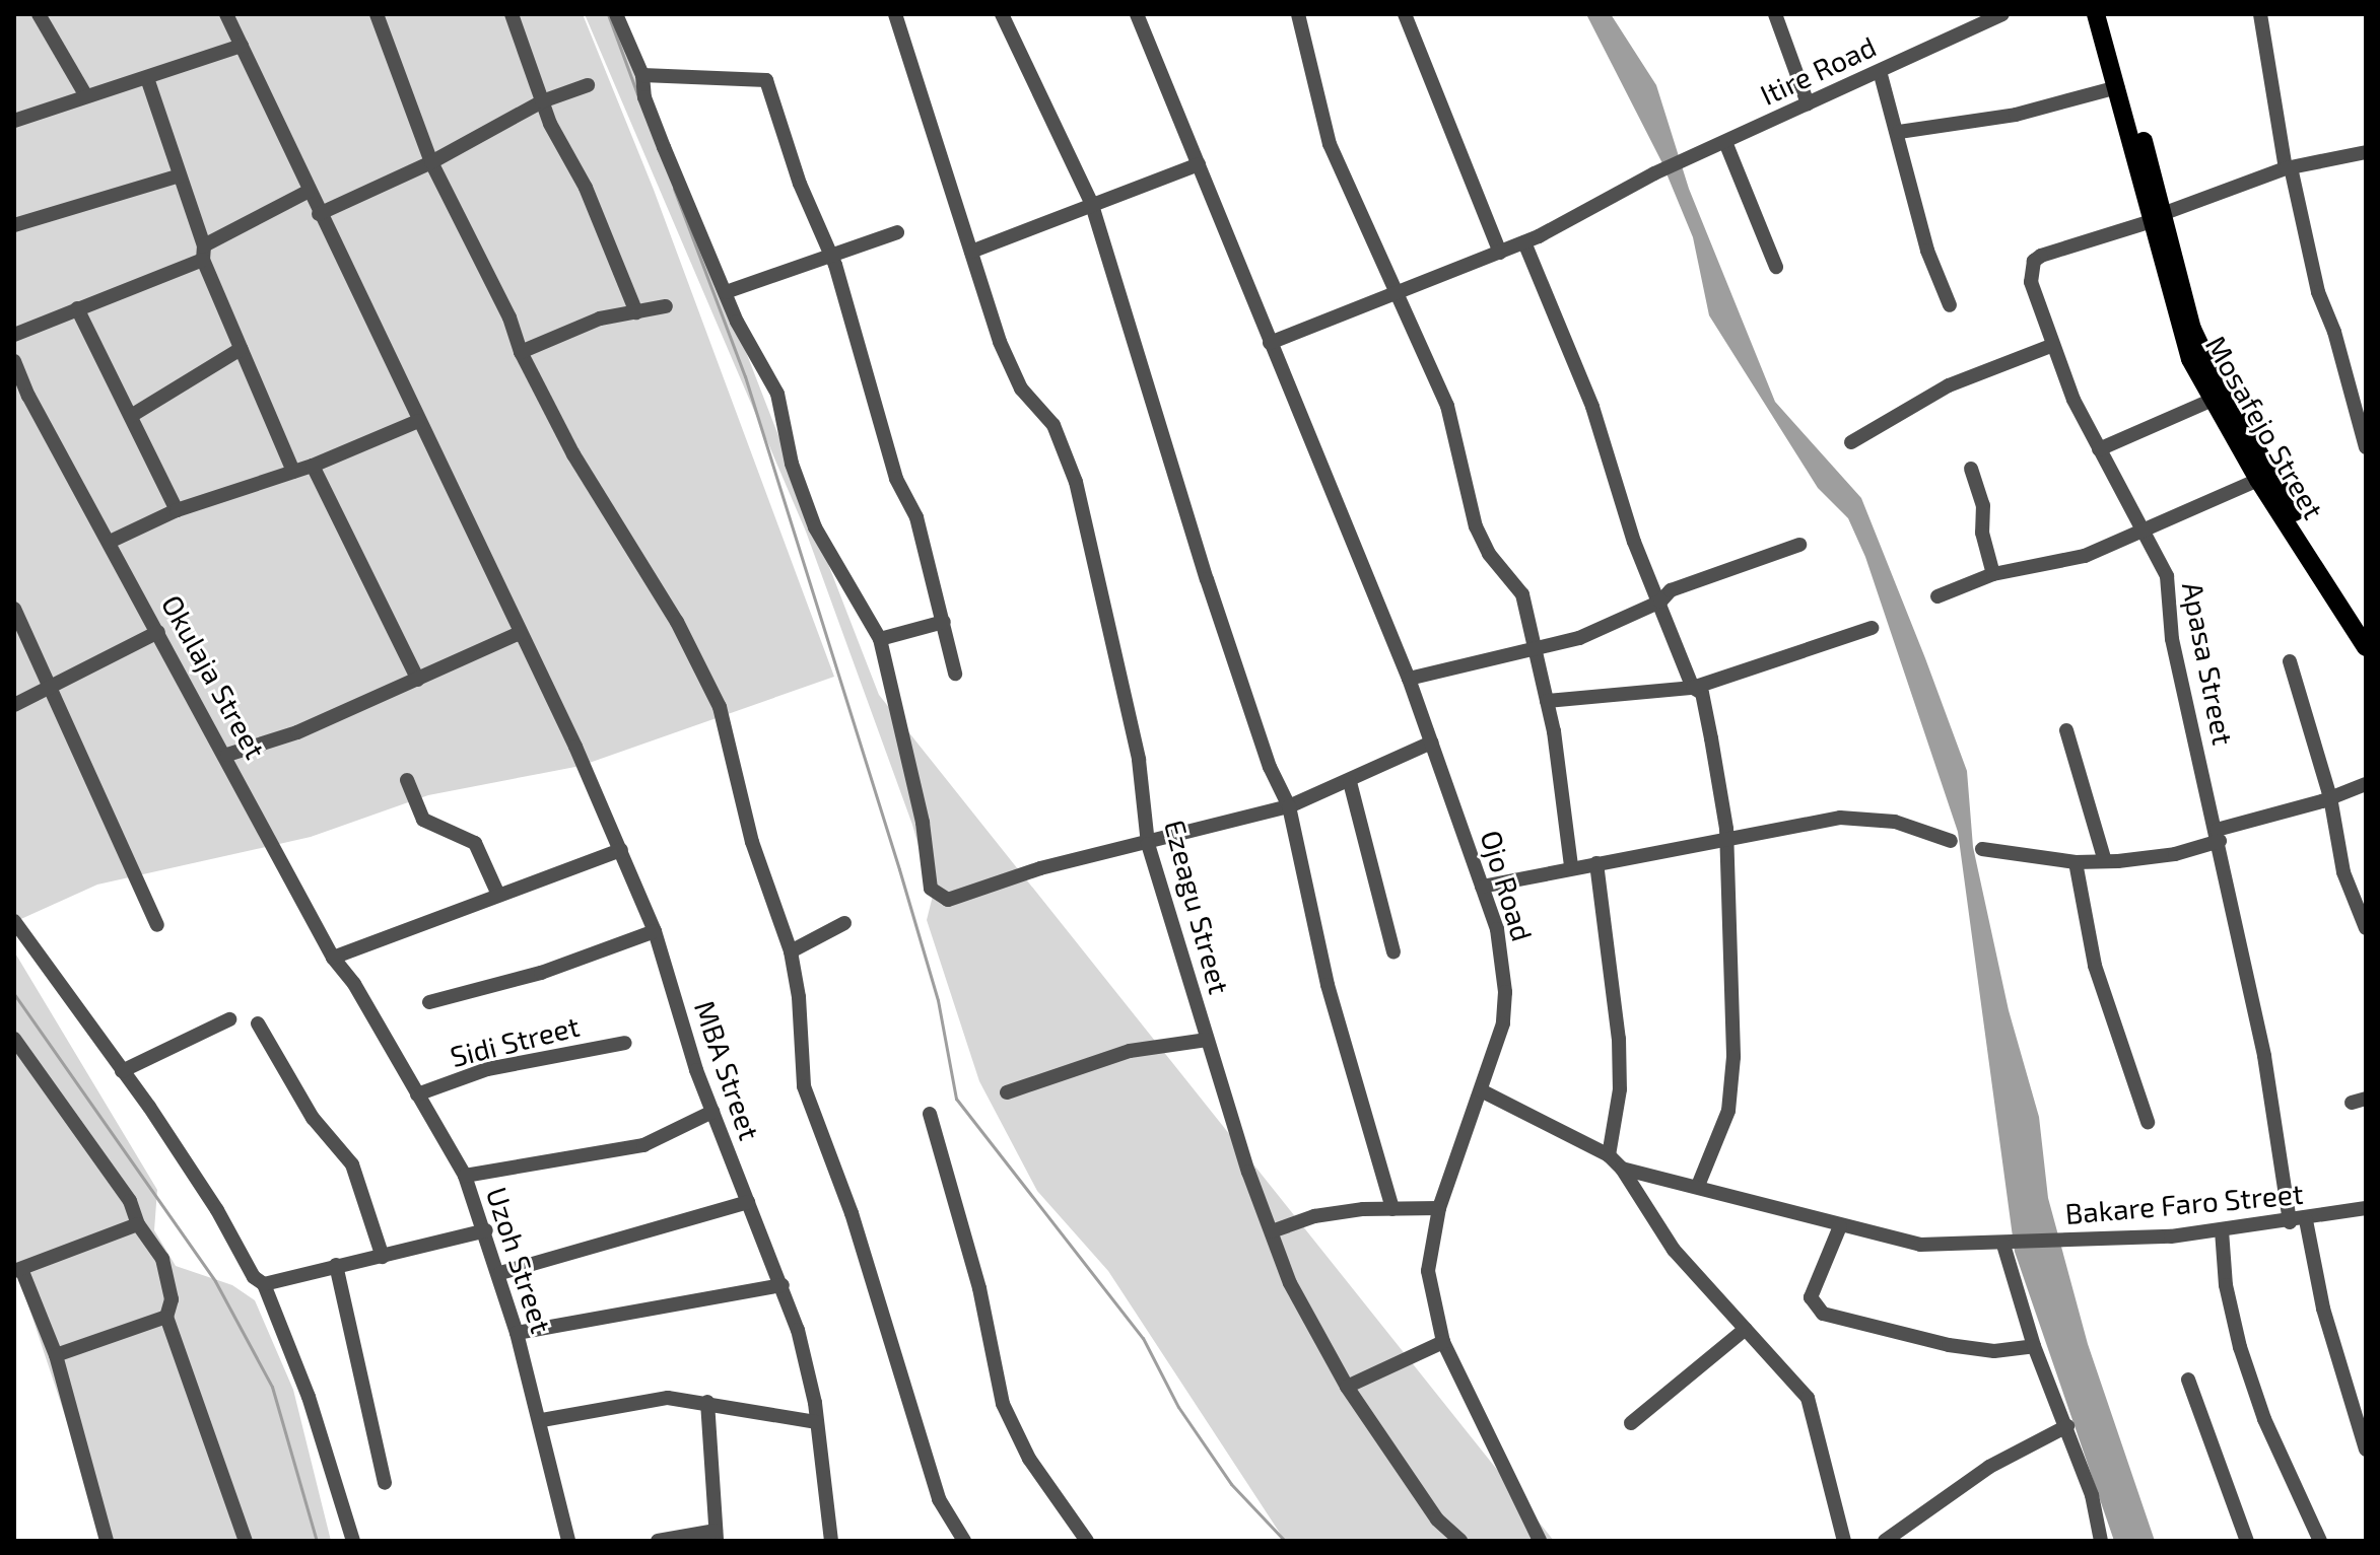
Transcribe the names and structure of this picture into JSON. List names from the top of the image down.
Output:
{
  "streets": {
    "main road": ["Mosafejo Street"],
    "street": [
      "Itire Road",
      "Apasa Street",
      "Okulaja Street",
      "Ojo Road",
      "Ezeagu Street",
      "Sidi Street",
      "MBA Street",
      "Bakare Faro Street",
      "Uzoh Street"
    ]
  },
  "crossings": [
    ["Itire Road", "Ojo Road"],
    ["Mosafejo Street", "Apasa Street"],
    ["Apasa Street", "Bakare Faro Street"],
    ["Okulaja Street", "Uzoh Street"],
    ["Sidi Street", "Uzoh Street"]
  ]
}
